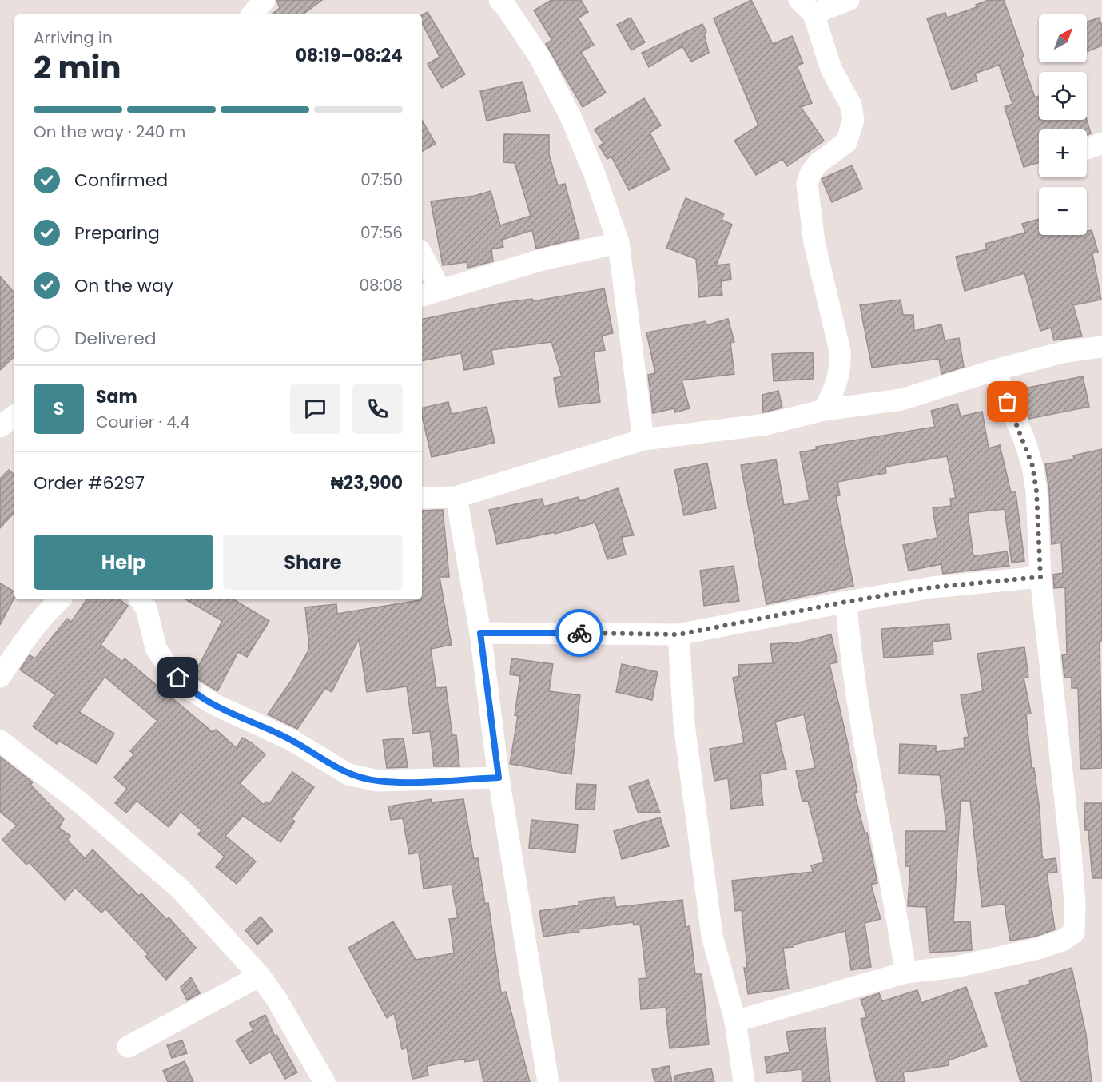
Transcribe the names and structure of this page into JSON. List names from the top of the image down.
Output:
{
  "north": "top right",
  "page": {
    "map_buttons": ["+", "−"],
    "heading": ["2 min", "Arriving in", "08:19–08:24"],
    "panel": [
      "Sam",
      "Courier · 4.4",
      "Order #6297",
      "₦23,900"
    ],
    "bar": "On the way · 240 m",
    "list": [
      ["Confirmed", "07:50"],
      ["Preparing", "07:56"],
      ["On the way", "08:08"],
      "Delivered"
    ],
    "round": "S",
    "buttons": ["Help", "Share"]
  }
}
